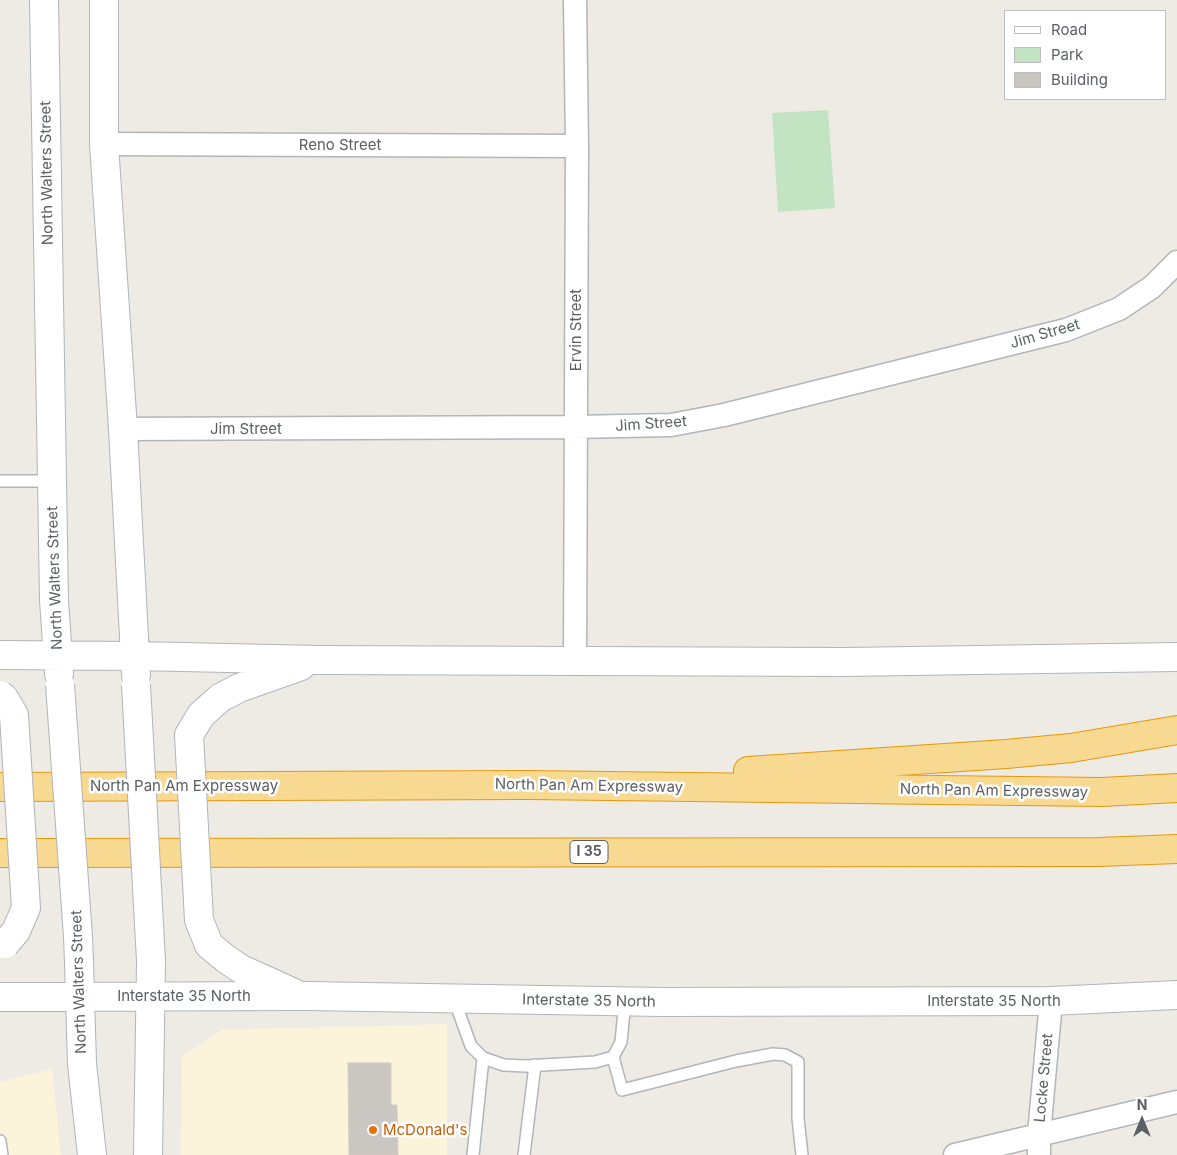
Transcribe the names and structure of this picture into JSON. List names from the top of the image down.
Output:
{
  "streets": {
    "highway": ["North Pan Am Expressway", "I 35"],
    "main road": ["North Walters Street", "Interstate 35 North"],
    "street": [
      "Reno Street",
      "Ervin Street",
      "Jim Street",
      "Locke Street"
    ]
  },
  "crossings": [
    ["Reno Street", "Ervin Street"],
    ["North Walters Street", "Interstate 35 North"],
    ["Ervin Street", "Jim Street"],
    ["Interstate 35 North", "Locke Street"]
  ],
  "places": ["McDonald's"],
  "legend": ["Road", "Park", "Building"],
  "north": "top"
}
